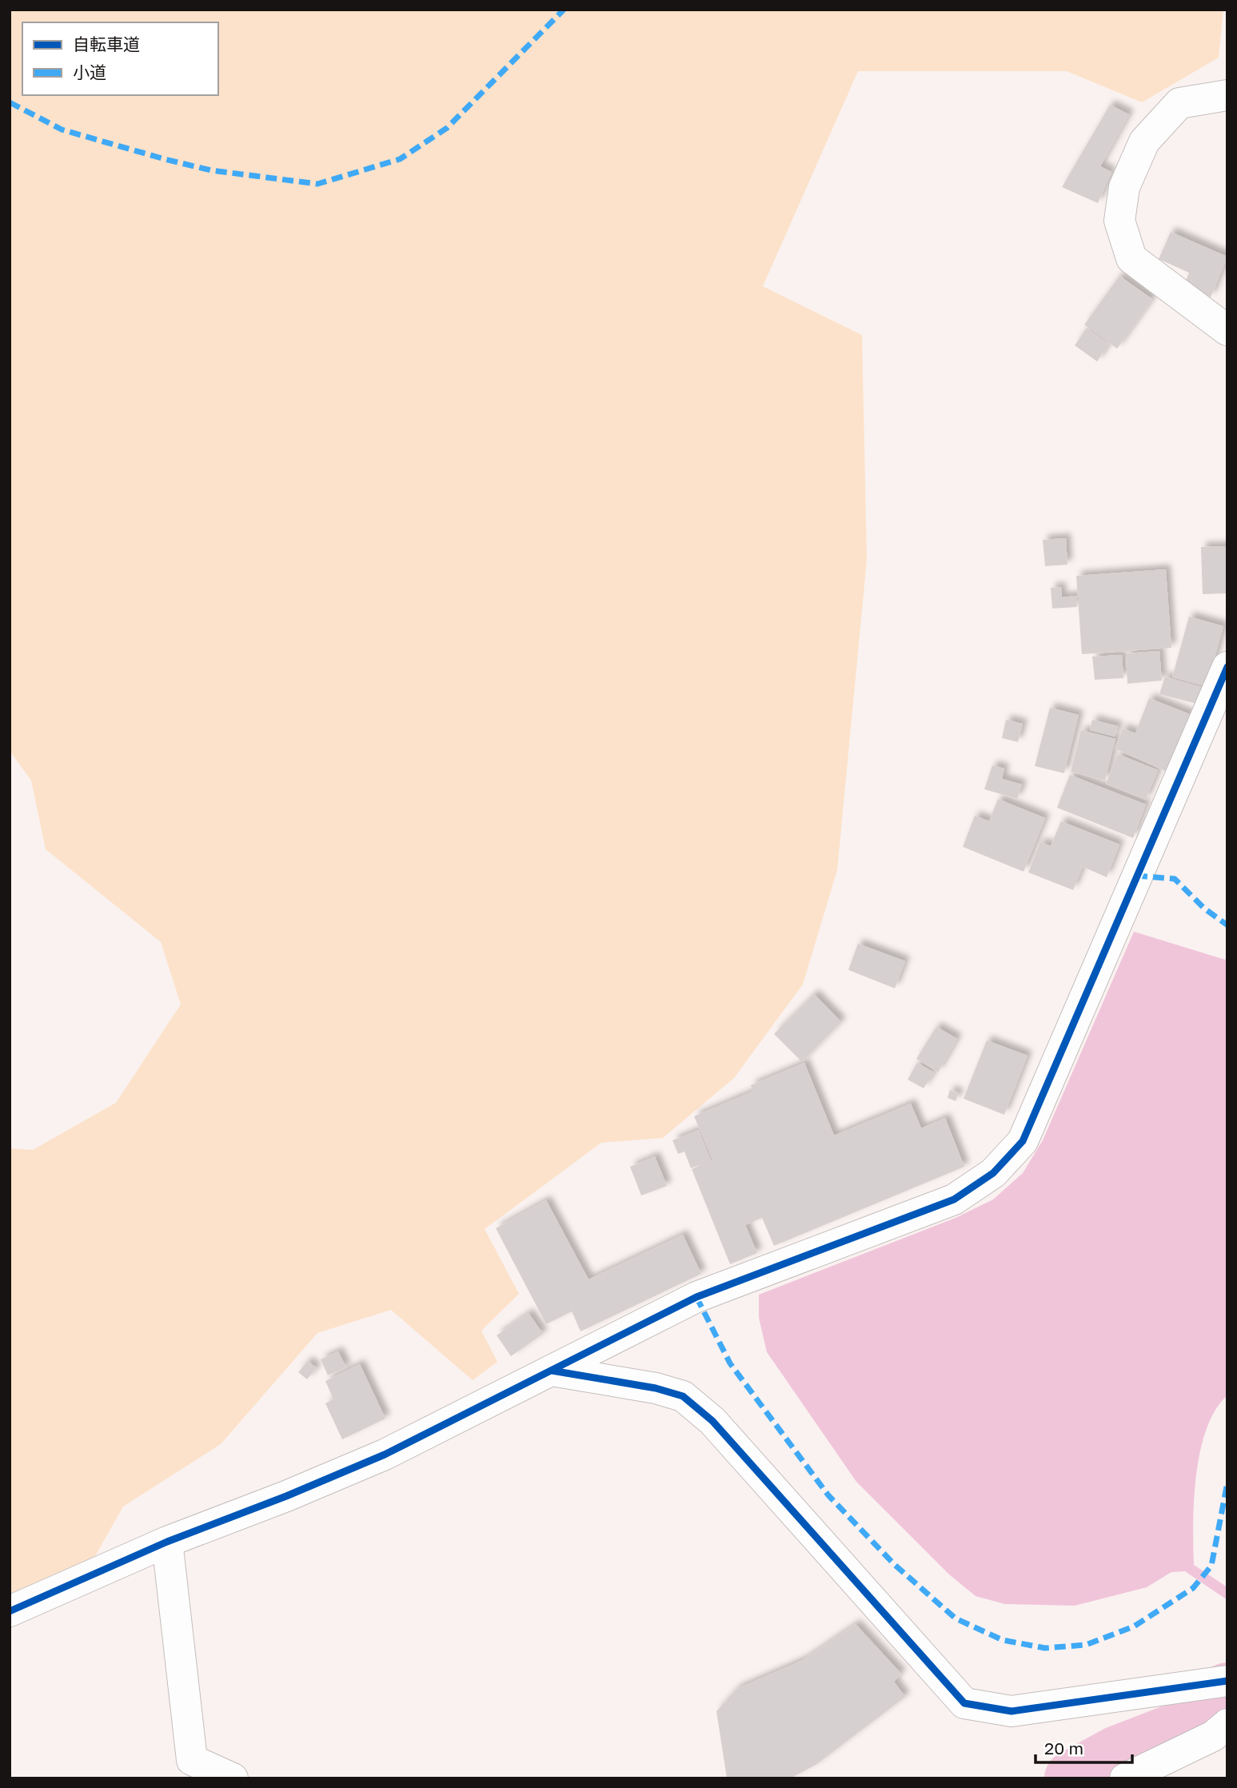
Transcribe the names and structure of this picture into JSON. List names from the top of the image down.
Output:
{
  "legend": ["自転車道", "小道"],
  "scale_bar": "20 m"
}
